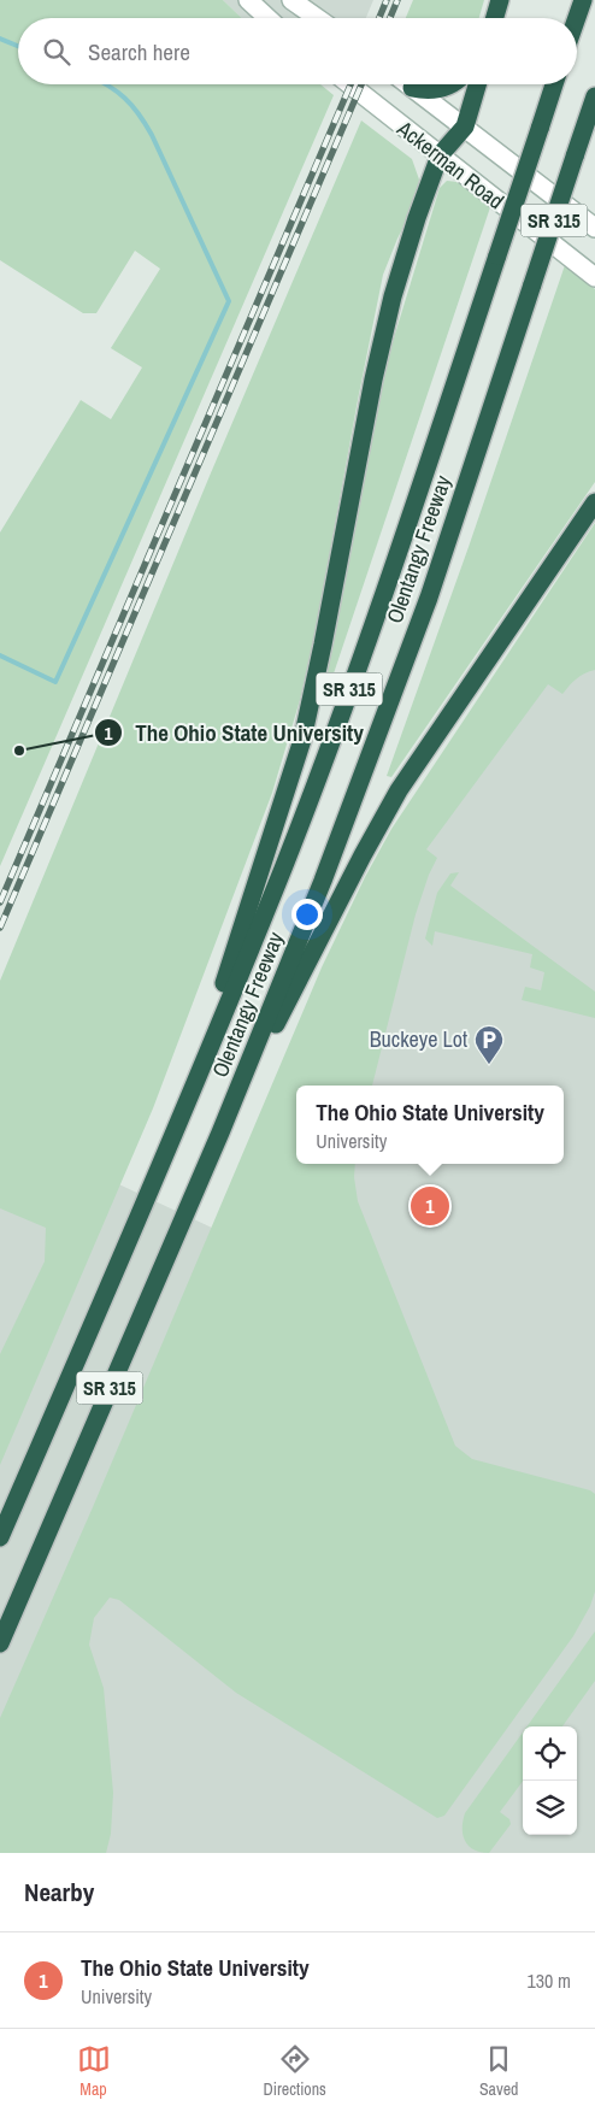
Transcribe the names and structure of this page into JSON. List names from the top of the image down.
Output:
{
  "streets": {
    "highway": ["SR 315", "Olentangy Freeway"],
    "main road": ["Ackerman Road"]
  },
  "places": {
    "other": ["The Ohio State University"],
    "parking": ["Buckeye Lot"]
  },
  "page": {
    "search": "Search here",
    "popup": ["The Ohio State University", "University"],
    "pins": "1",
    "heading": "Nearby",
    "list": [
      {
        "mark": "1",
        "name": "The Ohio State University",
        "note": "University",
        "value": "130 m"
      }
    ],
    "nav": ["Map", "Directions", "Saved"]
  }
}
